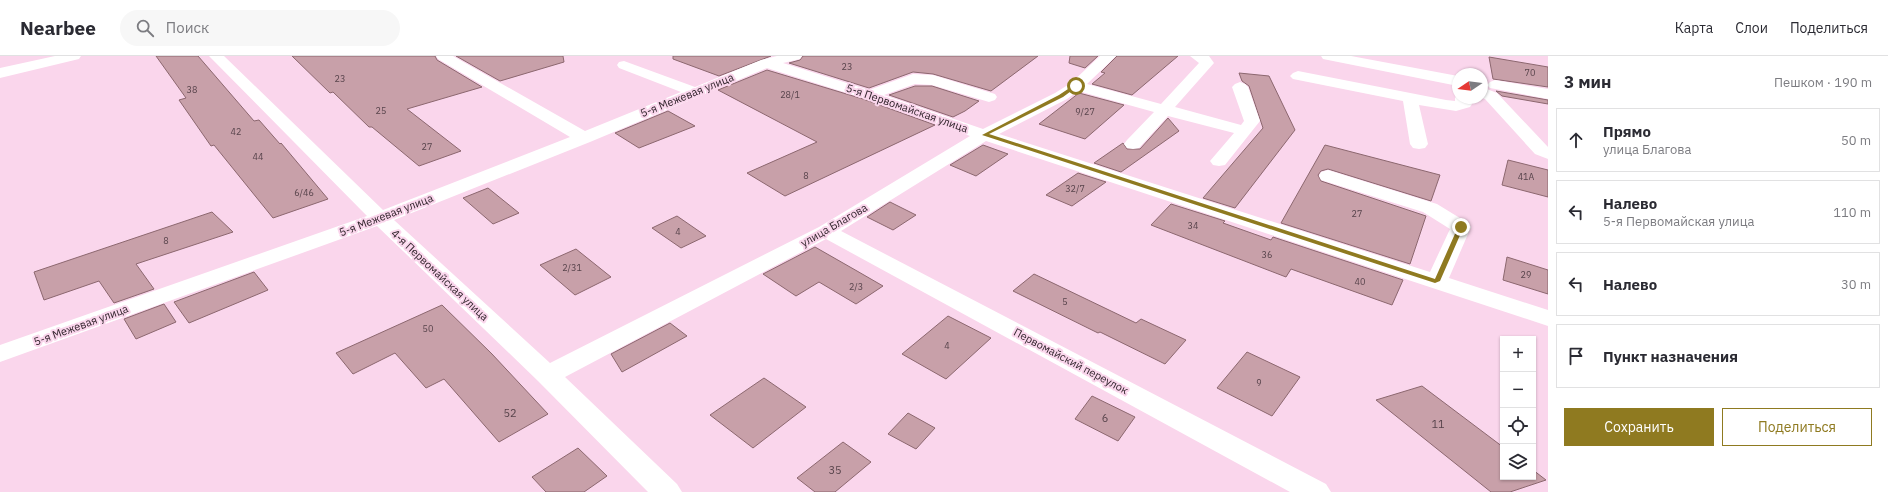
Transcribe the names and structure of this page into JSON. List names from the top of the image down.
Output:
{
  "streets": {
    "street": [
      "5-я Межевая улица",
      "5-я Первомайская улица",
      "улица Благова",
      "4-я Первомайская улица",
      "Первомайский переулок"
    ]
  },
  "crossings": [
    ["5-я Межевая улица", "5-я Первомайская улица"],
    ["5-я Межевая улица", "4-я Первомайская улица"],
    ["5-я Первомайская улица", "улица Благова"],
    ["улица Благова", "4-я Первомайская улица"],
    ["улица Благова", "Первомайский переулок"]
  ],
  "house_numbers": [
    "23",
    "70",
    "23",
    "38",
    "28/1",
    "25",
    "9/27",
    "42",
    "27",
    "44",
    "8",
    "41А",
    "32/7",
    "6/46",
    "27",
    "34",
    "4",
    "8",
    "36",
    "2/31",
    "29",
    "40",
    "2/3",
    "5",
    "50",
    "4",
    "9",
    "52",
    "6",
    "11",
    "35"
  ],
  "north": "left",
  "page": {
    "header": "Nearbee",
    "search": "Поиск",
    "nav": ["Карта", "Слои", "Поделиться"],
    "heading": ["3 мин", "Пешком · 190 m"],
    "list": [
      ["Прямо", "улица Благова", "50 m"],
      ["Налево", "5-я Первомайская улица", "110 m"],
      ["Налево", "30 m"],
      "Пункт назначения"
    ],
    "map_buttons": ["+", "−"],
    "buttons": ["Сохранить", "Поделиться"]
  }
}
